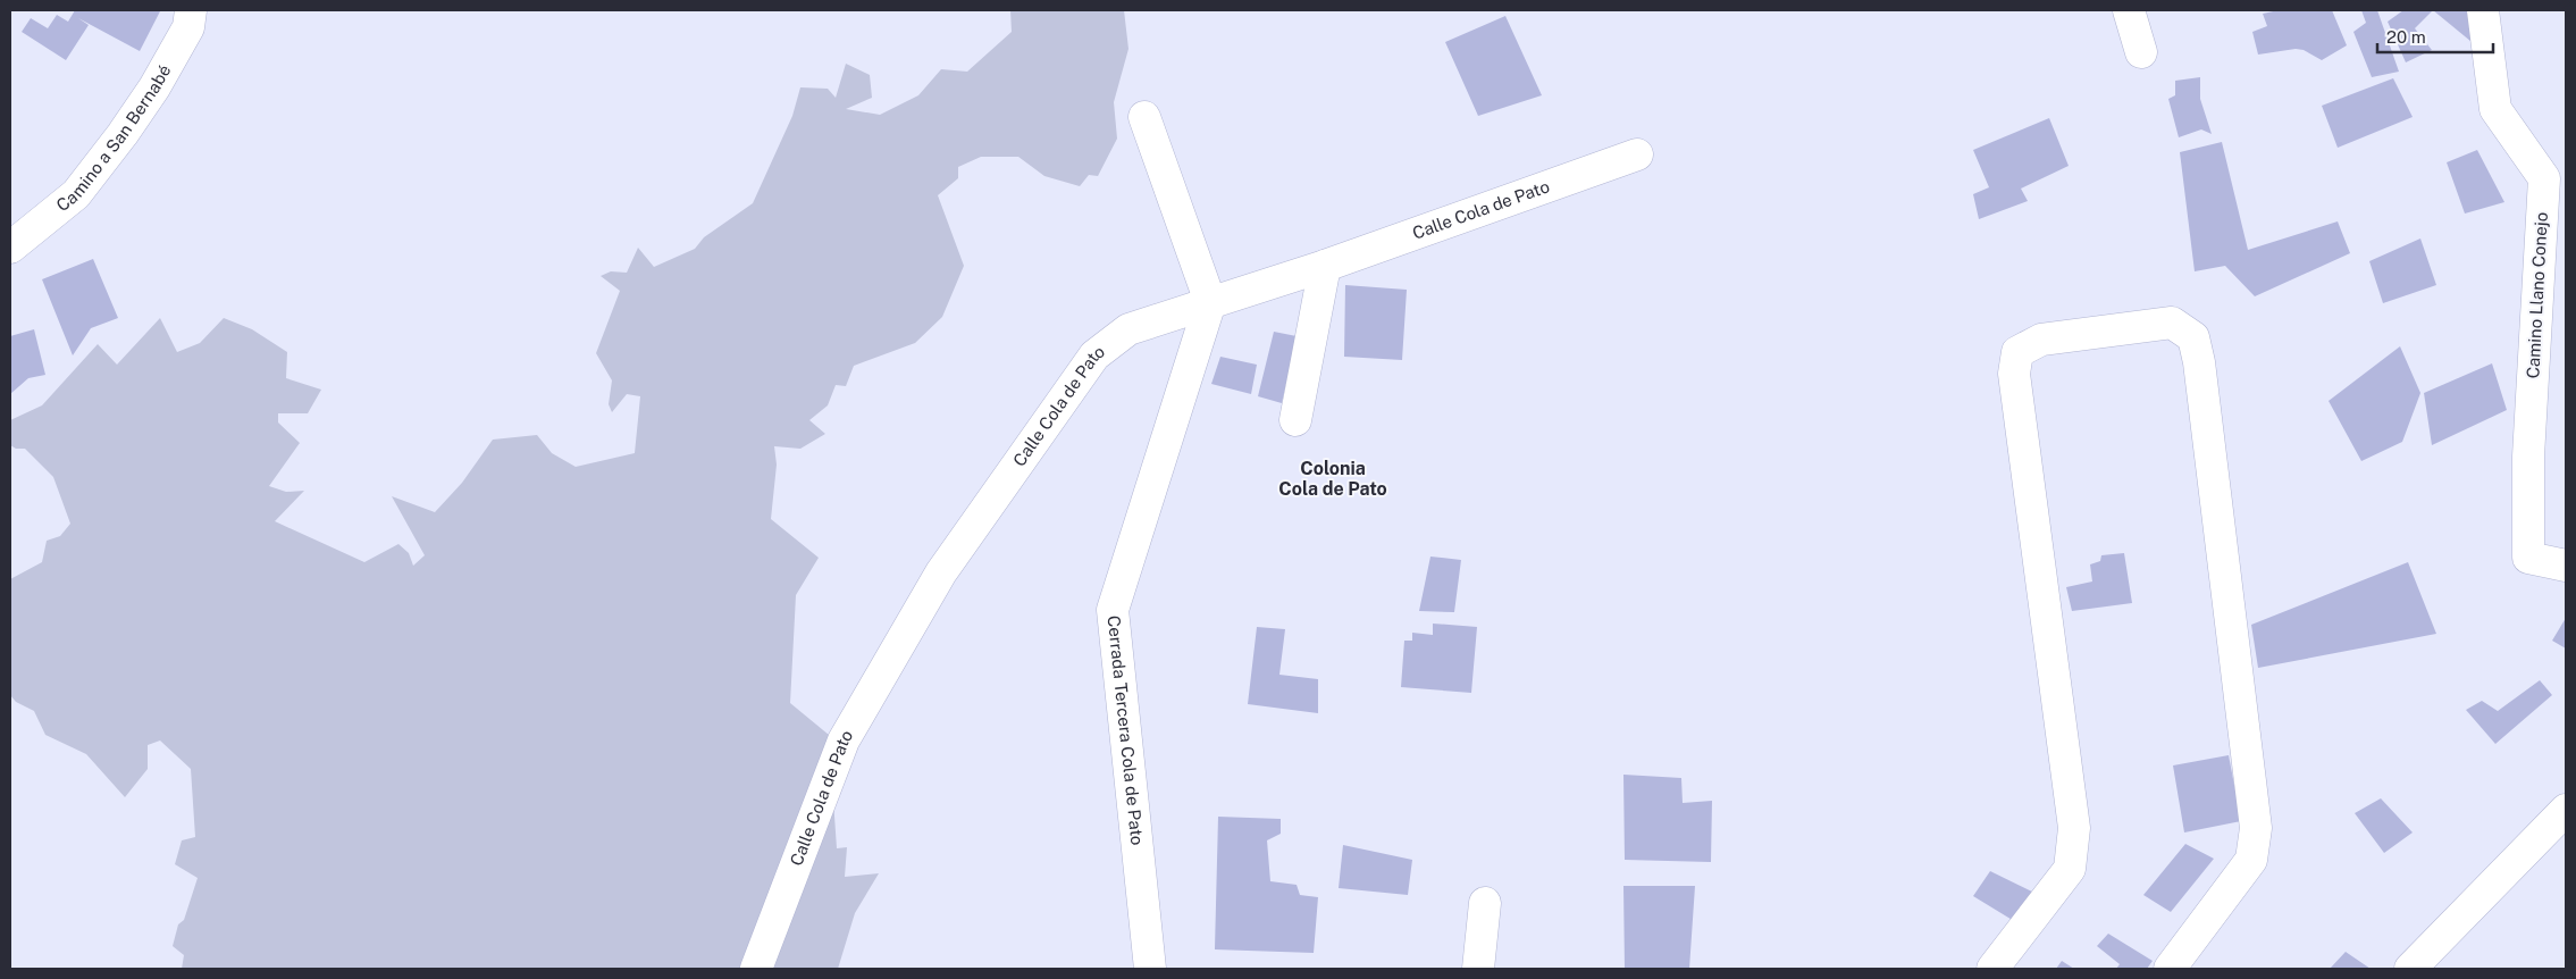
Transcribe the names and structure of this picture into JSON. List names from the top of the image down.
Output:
{
  "streets": {
    "street": [
      "Camino a San Bernabé",
      "Calle Cola de Pato",
      "Camino Llano Conejo",
      "Cerrada Tercera Cola de Pato"
    ]
  },
  "crossings": [
    ["Calle Cola de Pato", "Cerrada Tercera Cola de Pato"]
  ],
  "districts": ["Colonia Cola de Pato"],
  "scale_bar": "20 m"
}
